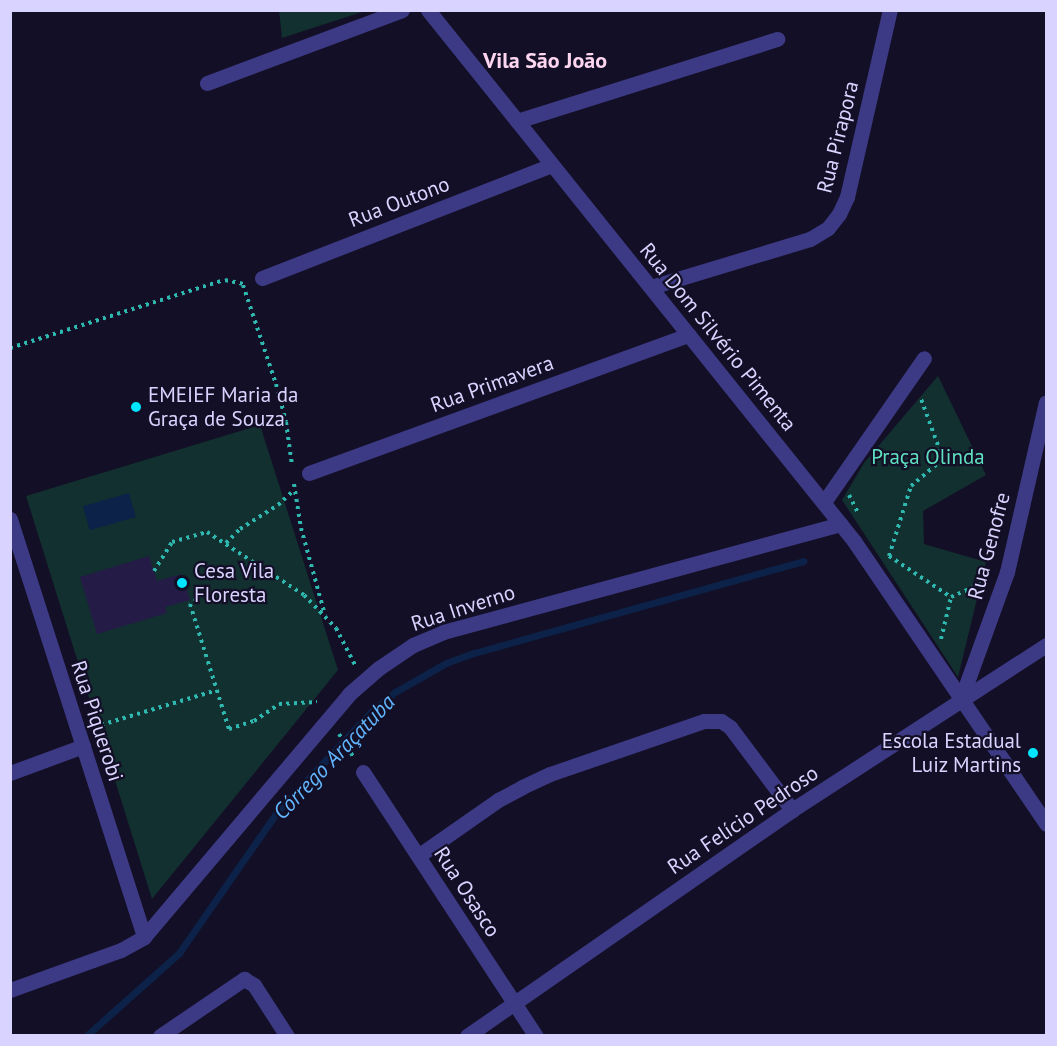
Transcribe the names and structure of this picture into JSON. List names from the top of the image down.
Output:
{
  "streets": {
    "street": [
      "Rua Pirapora",
      "Rua Outono",
      "Rua Dom Silvério Pimenta",
      "Rua Primavera",
      "Rua Genofre",
      "Rua Inverno",
      "Rua Piquerobi",
      "Rua Felício Pedroso",
      "Rua Osasco"
    ]
  },
  "crossings": [
    ["Rua Pirapora", "Rua Dom Silvério Pimenta"],
    ["Rua Outono", "Rua Dom Silvério Pimenta"],
    ["Rua Dom Silvério Pimenta", "Rua Primavera"],
    ["Rua Dom Silvério Pimenta", "Rua Genofre"],
    ["Rua Dom Silvério Pimenta", "Rua Inverno"],
    ["Rua Dom Silvério Pimenta", "Rua Felício Pedroso"],
    ["Rua Genofre", "Rua Felício Pedroso"],
    ["Rua Inverno", "Rua Piquerobi"],
    ["Rua Felício Pedroso", "Rua Osasco"]
  ],
  "districts": ["Vila São João"],
  "water": ["Córrego Araçatuba"],
  "parks": ["Praça Olinda"],
  "places": ["EMEIEF Maria da Graça de Souza", "Cesa Vila Floresta", "Escola Estadual Luiz Martins"]
}
